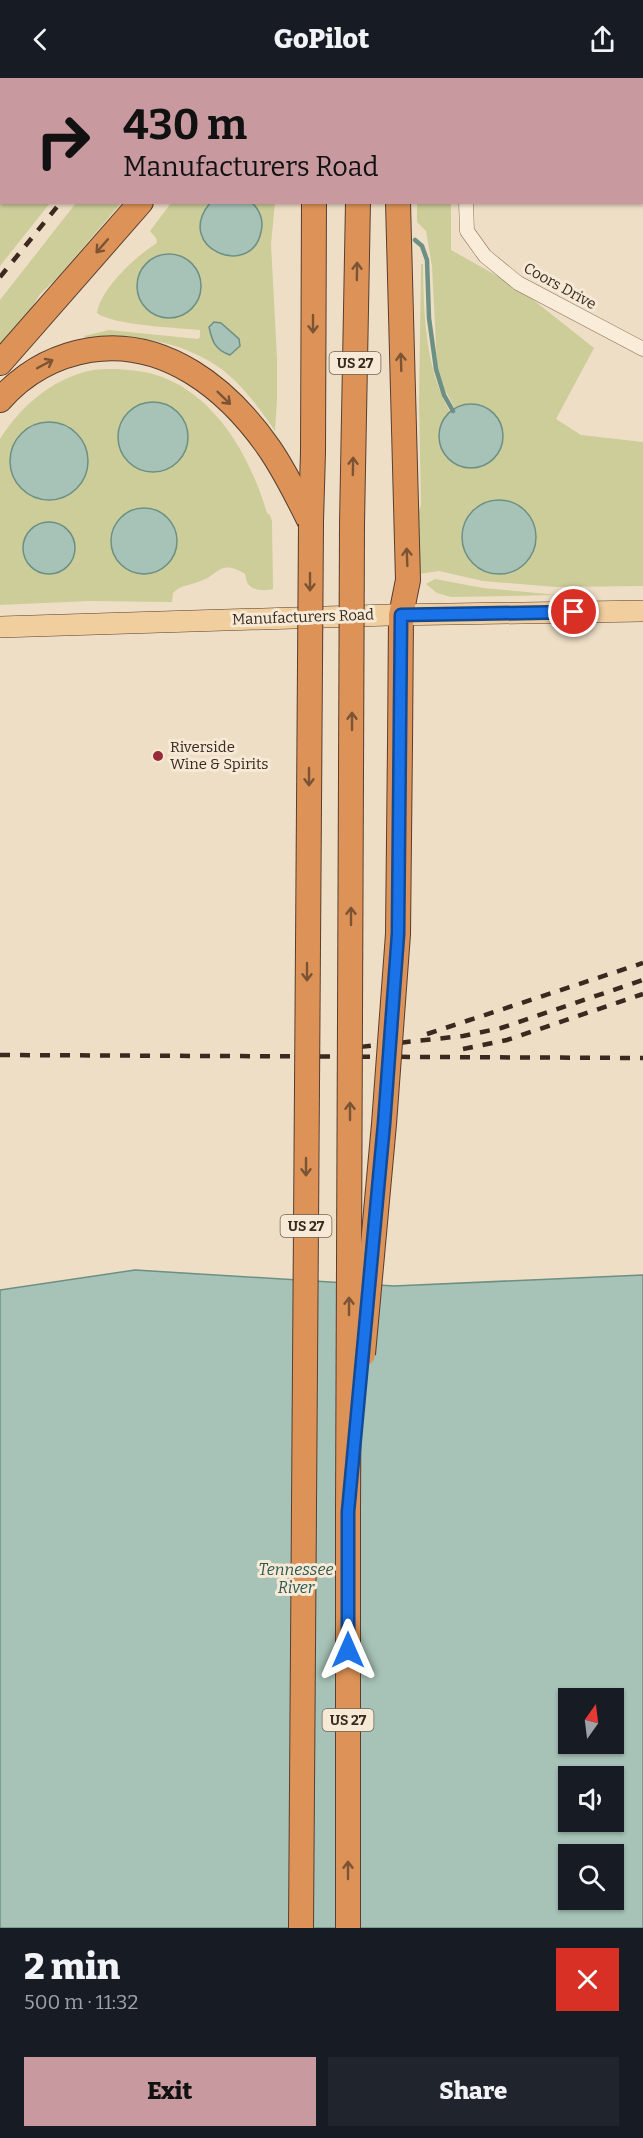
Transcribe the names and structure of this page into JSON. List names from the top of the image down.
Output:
{
  "streets": {
    "highway": ["US 27"],
    "main road": ["Manufacturers Road"],
    "street": ["Coors Drive"]
  },
  "water": ["Tennessee River"],
  "places": ["Riverside Wine & Spirits"],
  "north": "top",
  "page": {
    "header": "GoPilot",
    "turn": ["430 m", "Manufacturers Road"],
    "heading": ["2 min", "500 m · 11:32"],
    "buttons": ["Exit", "Share"]
  }
}
